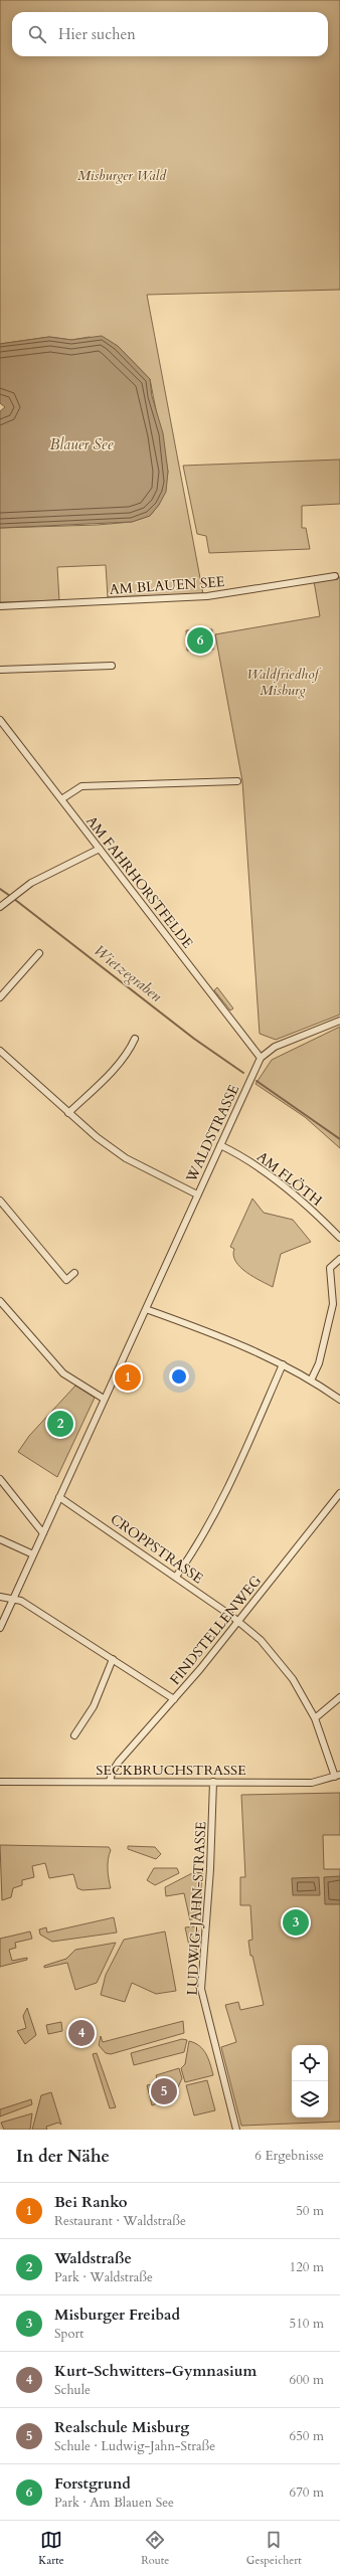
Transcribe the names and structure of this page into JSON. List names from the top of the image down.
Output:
{
  "streets": {
    "street": [
      "AM BLAUEN SEE",
      "AM FAHRHORSTFELDE",
      "WALDSTRASSE",
      "AM FLÖTH",
      "CROPPSTRASSE",
      "FINDSTELLENWEG",
      "SECKBRUCHSTRASSE",
      "LUDWIG-JAHN-STRASSE"
    ]
  },
  "crossings": [
    ["AM FAHRHORSTFELDE", "WALDSTRASSE"],
    ["WALDSTRASSE", "AM FLÖTH"],
    ["WALDSTRASSE", "CROPPSTRASSE"],
    ["CROPPSTRASSE", "FINDSTELLENWEG"],
    ["CROPPSTRASSE", "SECKBRUCHSTRASSE"],
    ["FINDSTELLENWEG", "SECKBRUCHSTRASSE"],
    ["SECKBRUCHSTRASSE", "LUDWIG-JAHN-STRASSE"]
  ],
  "water": ["Blauer See", "Wietzegraben"],
  "parks": ["Misburger Wald", "Waldfriedhof Misburg"],
  "page": {
    "search": "Hier suchen",
    "pins": [
      "6",
      "1",
      "2",
      "3",
      "4",
      "5"
    ],
    "heading": ["In der Nähe", "6 Ergebnisse"],
    "list": [
      {
        "mark": "1",
        "name": "Bei Ranko",
        "note": "Restaurant · Waldstraße",
        "value": "50 m"
      },
      {
        "mark": "2",
        "name": "Waldstraße",
        "note": "Park · Waldstraße",
        "value": "120 m"
      },
      {
        "mark": "3",
        "name": "Misburger Freibad",
        "note": "Sport",
        "value": "510 m"
      },
      {
        "mark": "4",
        "name": "Kurt-Schwitters-Gymnasium",
        "note": "Schule",
        "value": "600 m"
      },
      {
        "mark": "5",
        "name": "Realschule Misburg",
        "note": "Schule · Ludwig-Jahn-Straße",
        "value": "650 m"
      },
      {
        "mark": "6",
        "name": "Forstgrund",
        "note": "Park · Am Blauen See",
        "value": "670 m"
      }
    ],
    "nav": ["Karte", "Route", "Gespeichert"]
  }
}
